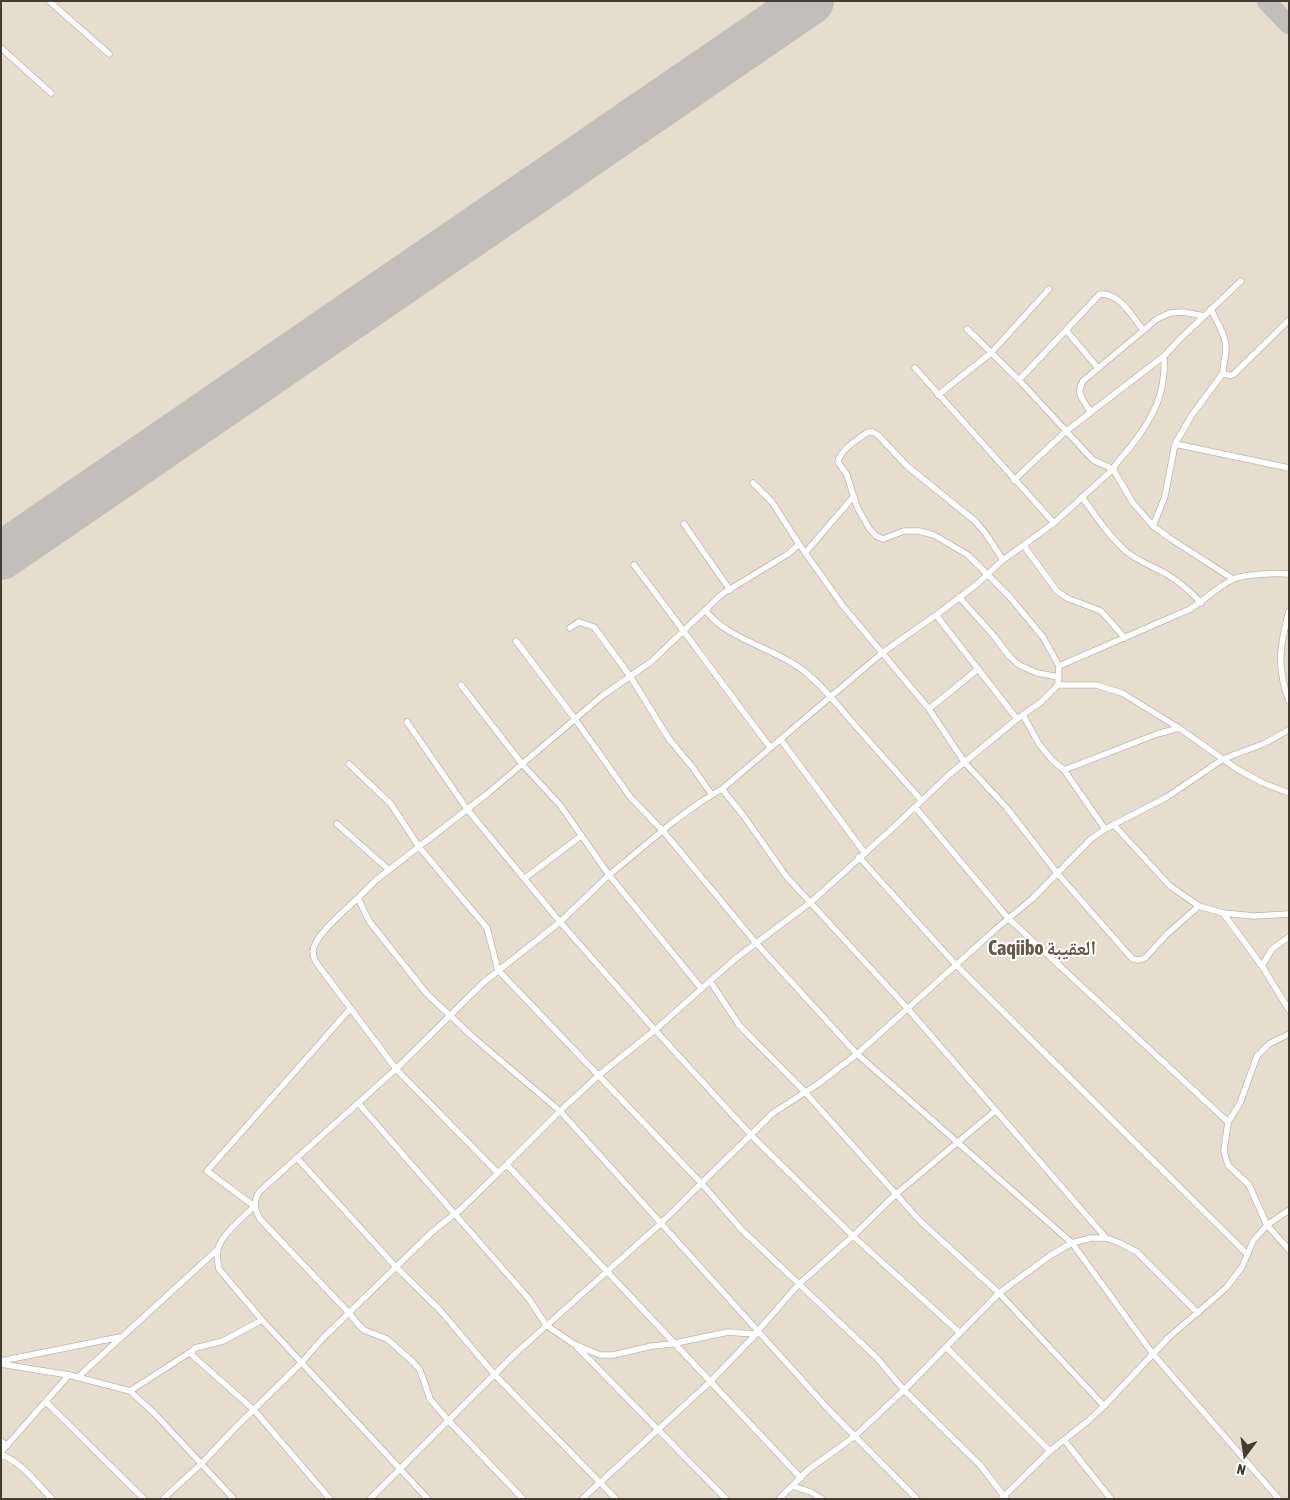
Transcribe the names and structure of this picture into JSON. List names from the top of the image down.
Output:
{
  "districts": ["Caqiibo العقيبة"],
  "north": "bottom"
}
